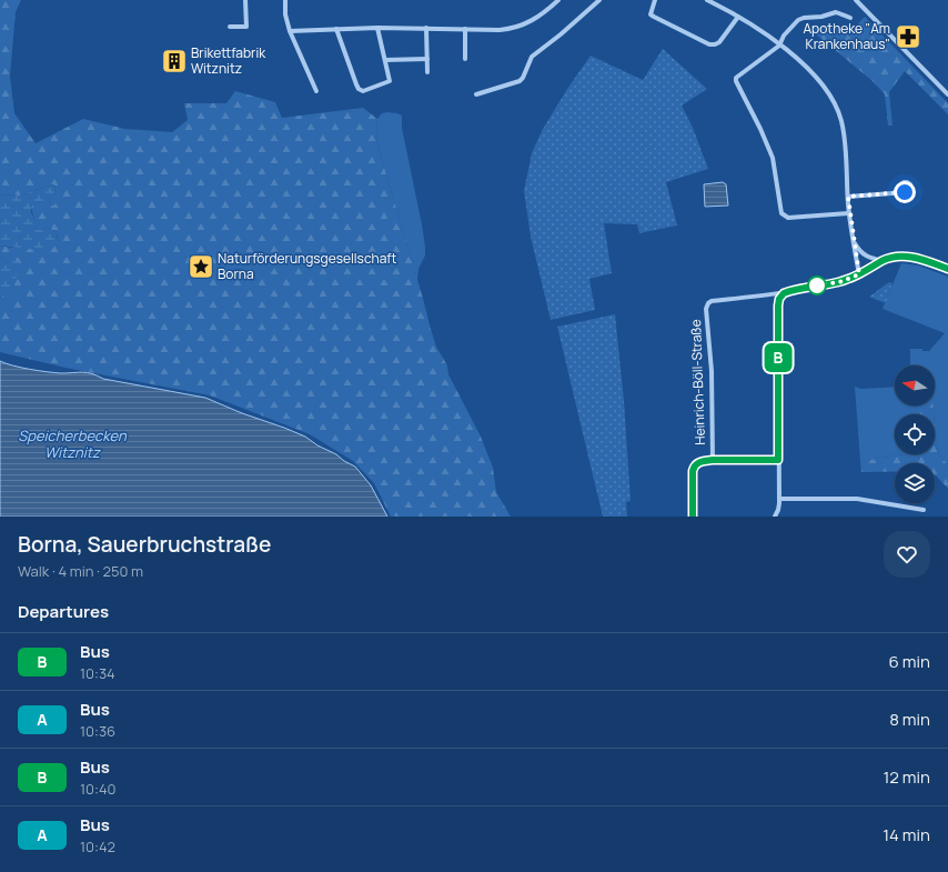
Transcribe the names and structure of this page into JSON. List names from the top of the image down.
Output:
{
  "streets": {
    "street": ["Heinrich-Böll-Straße"]
  },
  "water": ["Speicherbecken Witznitz"],
  "places": {
    "pharmacy": ["Apotheke \"Am Krankenhaus\""],
    "building": ["Brikettfabrik Witznitz"],
    "place": ["Naturförderungsgesellschaft Borna"]
  },
  "lines": ["bus line B"],
  "north": "left",
  "page": {
    "on_map": "B",
    "heading": [
      ["Borna, Sauerbruchstraße", "Walk · 4 min · 250 m"],
      "Departures"
    ],
    "list": [
      {
        "mark": "B",
        "name": "Bus",
        "note": "10:34",
        "value": "6 min"
      },
      {
        "mark": "A",
        "name": "Bus",
        "note": "10:36",
        "value": "8 min"
      },
      {
        "mark": "B",
        "name": "Bus",
        "note": "10:40",
        "value": "12 min"
      },
      {
        "mark": "A",
        "name": "Bus",
        "note": "10:42",
        "value": "14 min"
      }
    ]
  }
}
